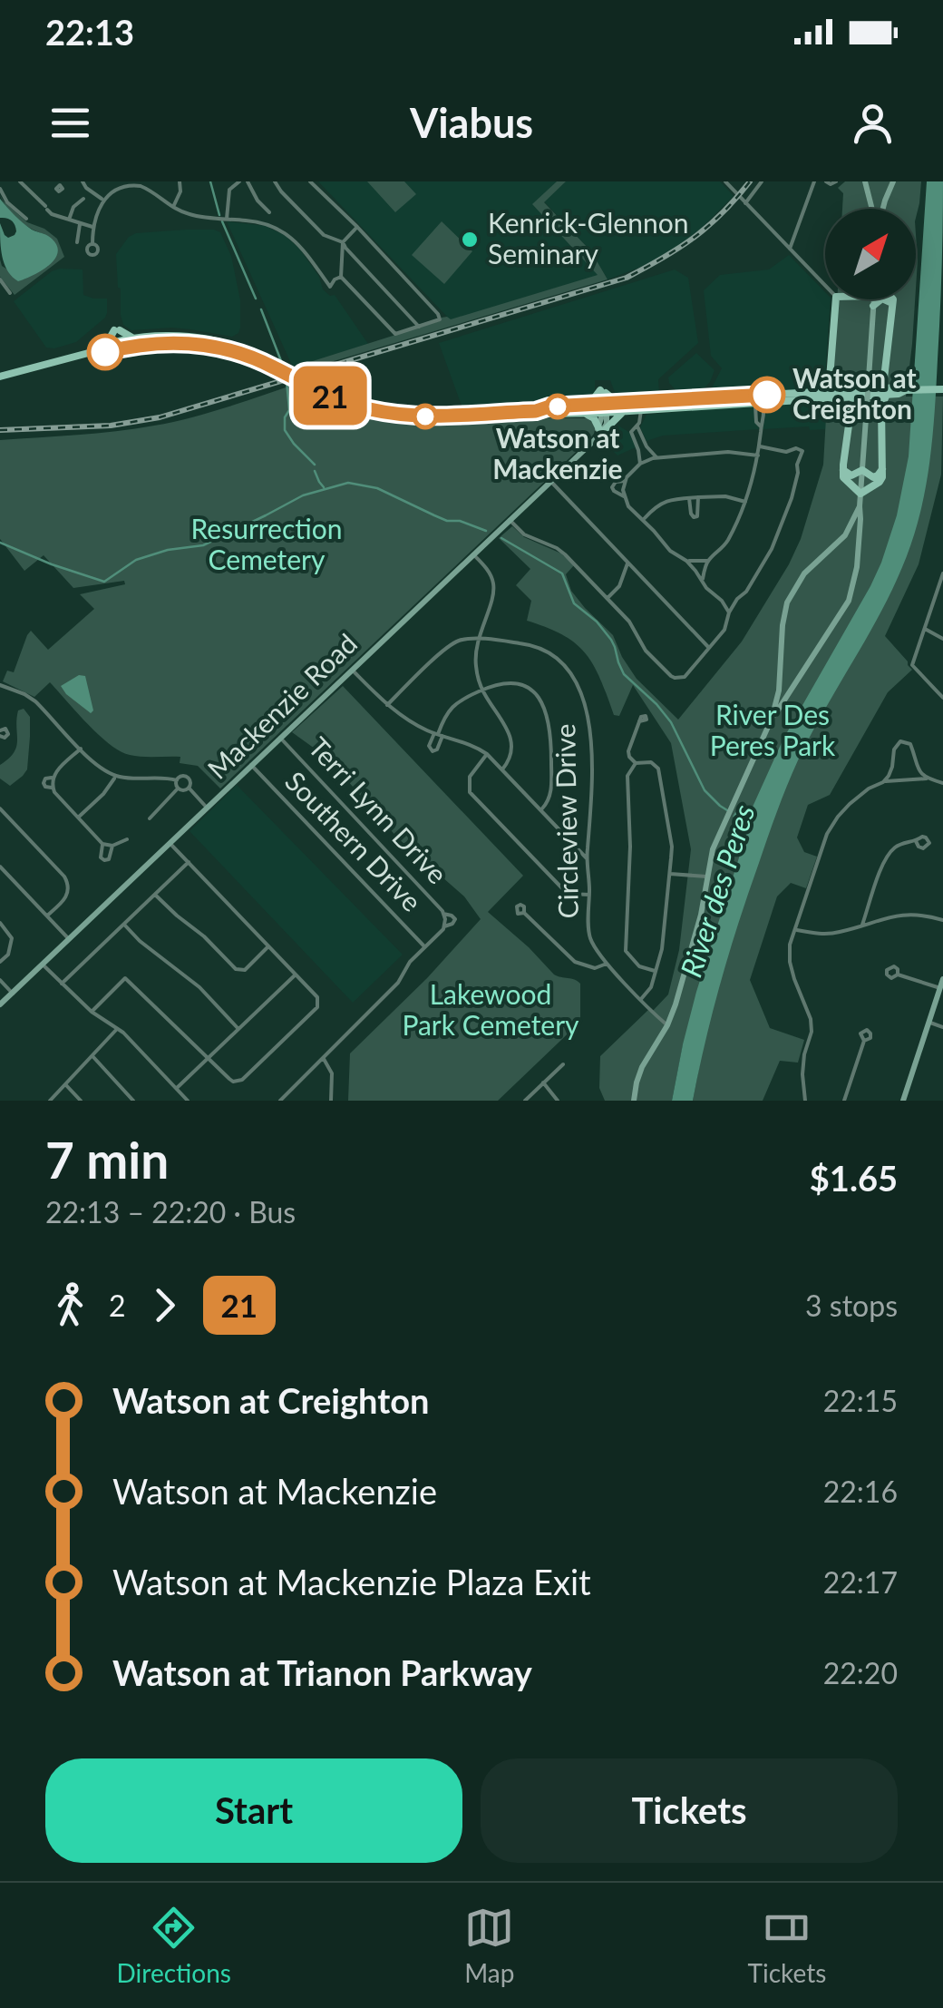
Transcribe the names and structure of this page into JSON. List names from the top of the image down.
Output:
{
  "streets": {
    "main road": ["Mackenzie Road"],
    "street": ["Terri Lynn Drive", "Circleview Drive", "Southern Drive"]
  },
  "crossings": [
    ["Mackenzie Road", "Terri Lynn Drive"],
    ["Mackenzie Road", "Southern Drive"],
    ["Terri Lynn Drive", "Southern Drive"]
  ],
  "water": ["River des Peres"],
  "parks": ["Resurrection Cemetery", "River Des Peres Park", "Lakewood Park Cemetery"],
  "places": ["Kenrick-Glennon Seminary", "Watson at Creighton", "Watson at Mackenzie"],
  "lines": ["bus line 21"],
  "north": "top right",
  "page": {
    "status": "22:13",
    "header": "Viabus",
    "on_map": "21",
    "heading": ["7 min", "22:13 – 22:20 · Bus", "$1.65"],
    "legs": ["2", "21", "3 stops"],
    "list": [
      {
        "name": "Watson at Creighton",
        "value": "22:15"
      },
      {
        "name": "Watson at Mackenzie",
        "value": "22:16"
      },
      {
        "name": "Watson at Mackenzie Plaza Exit",
        "value": "22:17"
      },
      {
        "name": "Watson at Trianon Parkway",
        "value": "22:20"
      }
    ],
    "buttons": ["Start", "Tickets"],
    "tabs": ["Directions", "Map", "Tickets"]
  }
}
